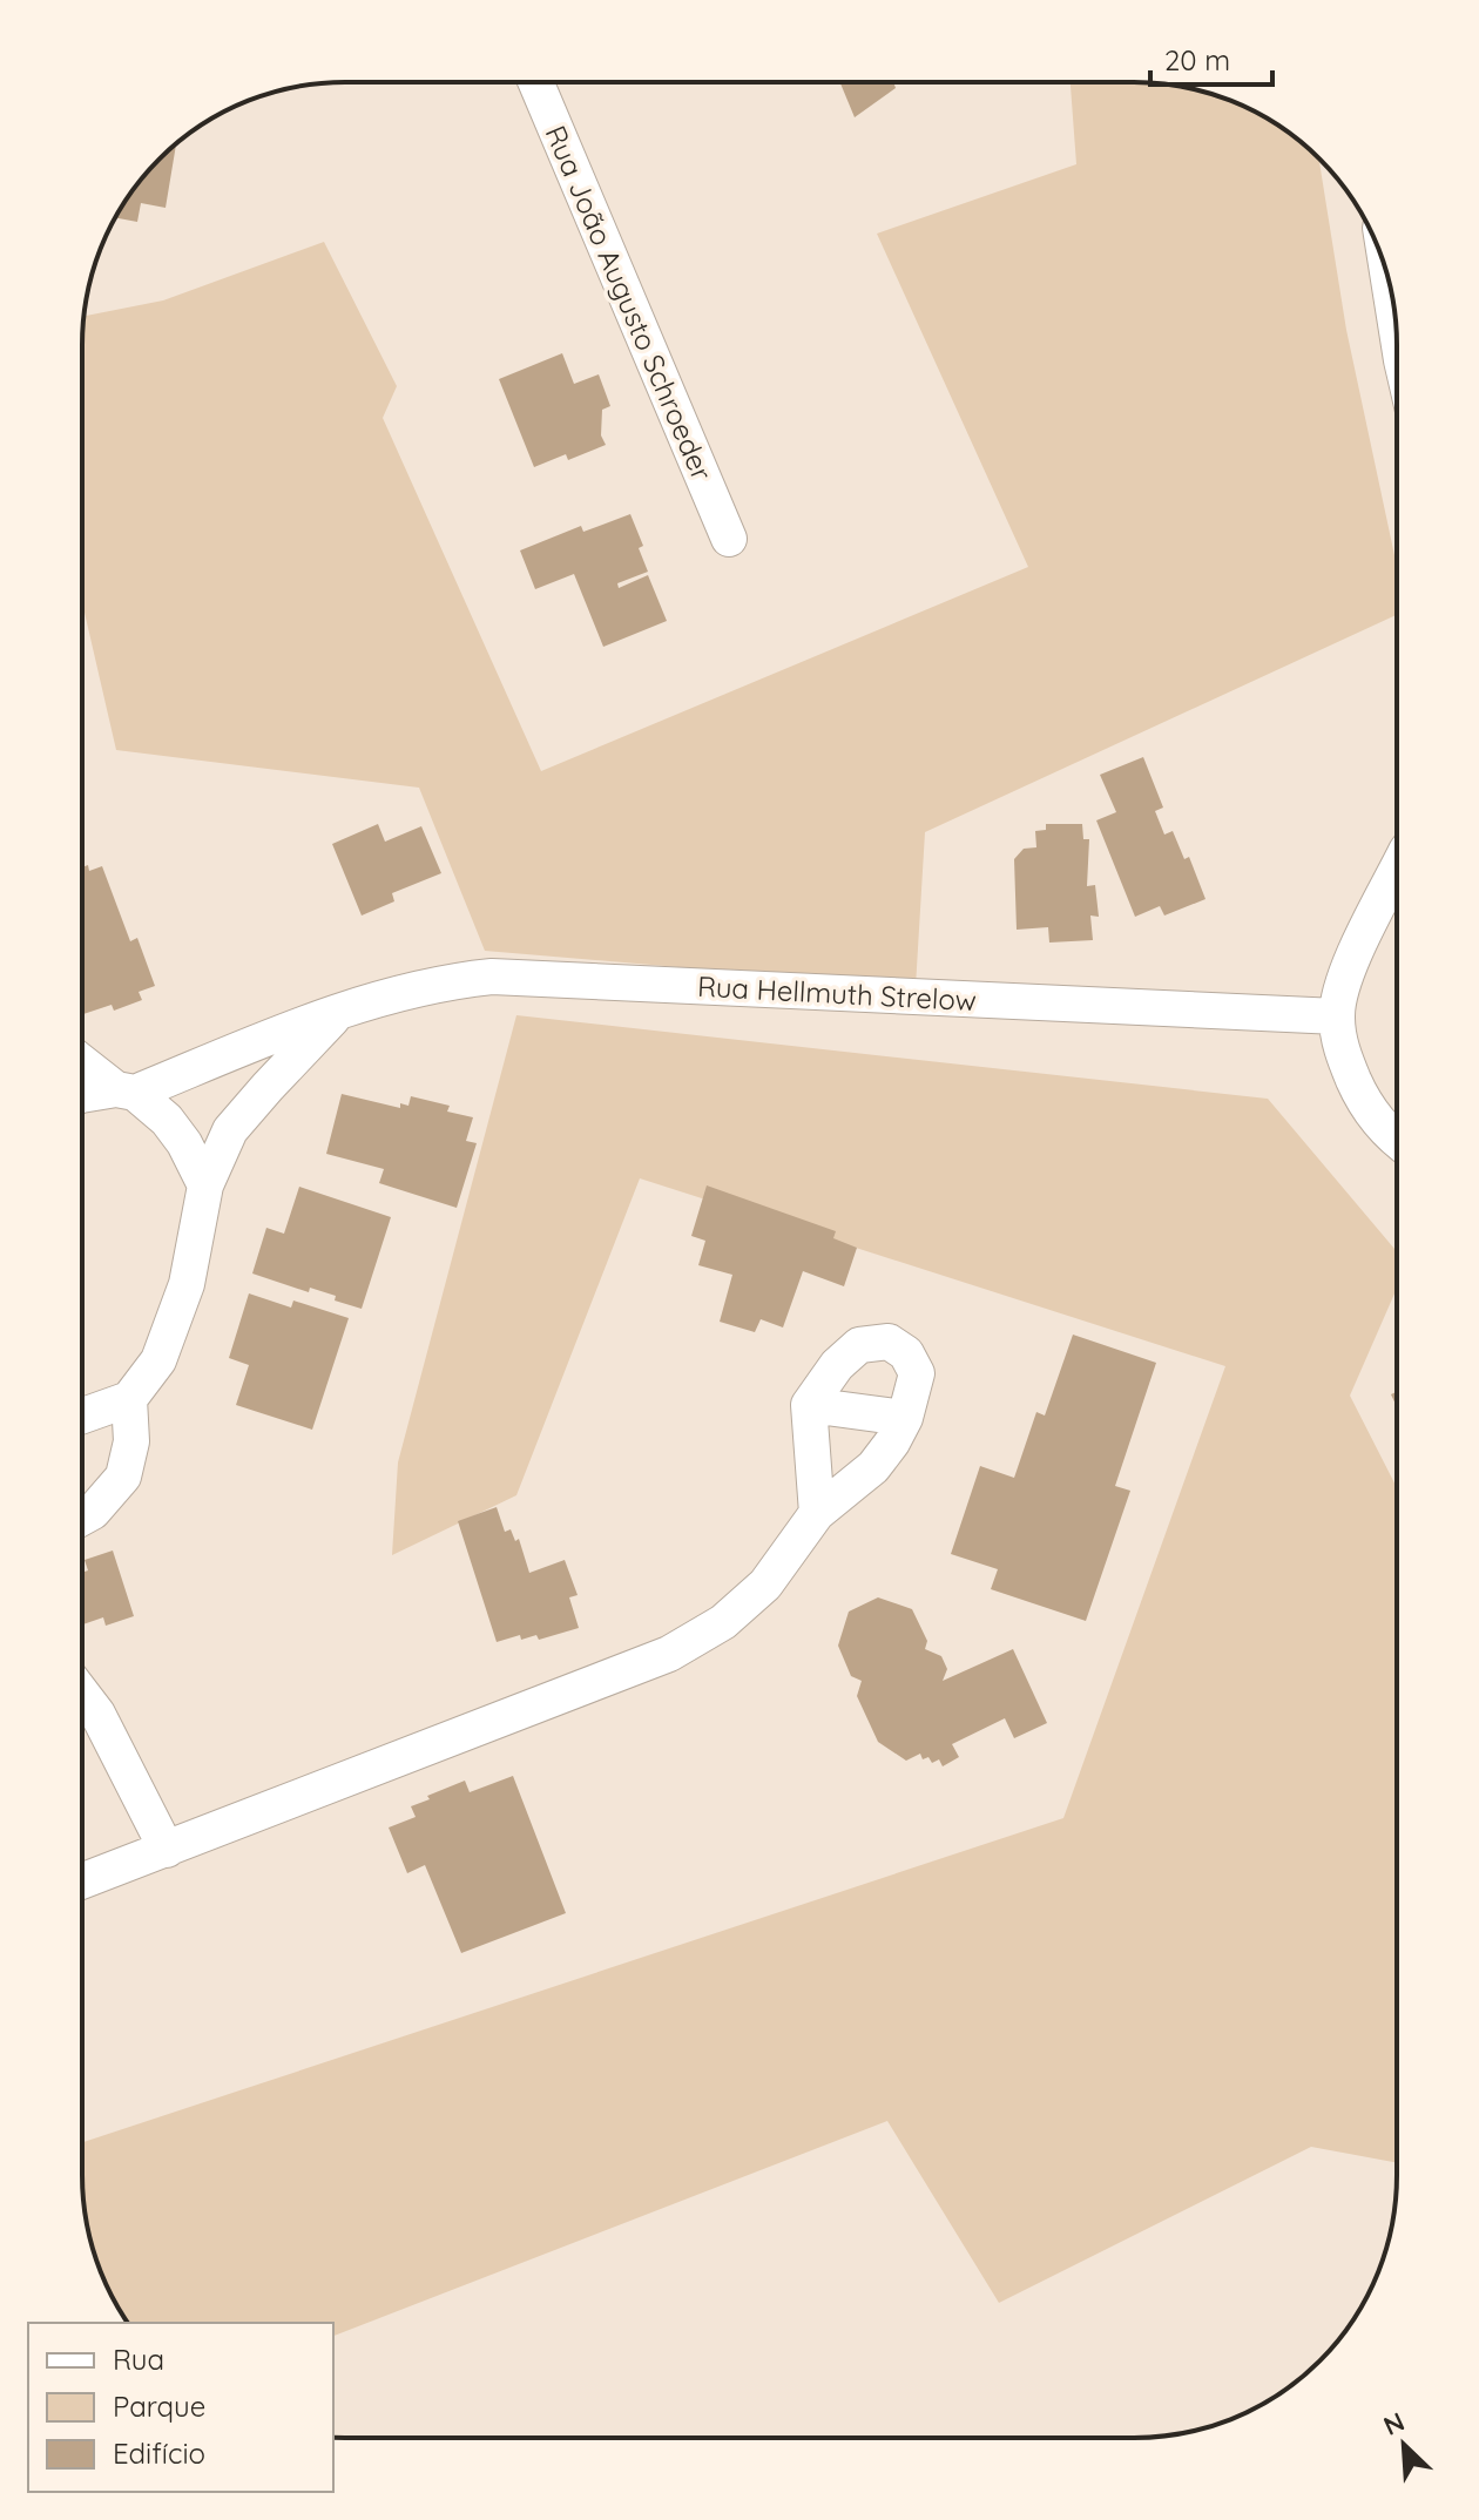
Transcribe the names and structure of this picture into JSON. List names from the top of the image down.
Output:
{
  "streets": {
    "street": ["Rua João Augusto Schroeder", "Rua Hellmuth Strelow"]
  },
  "legend": ["Rua", "Parque", "Edifício"],
  "scale_bar": "20 m",
  "north": "top left"
}
